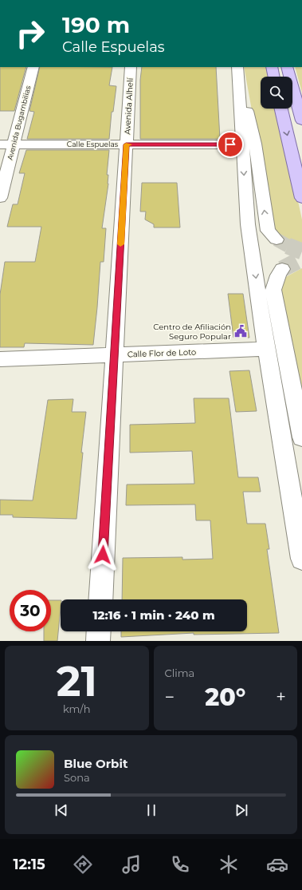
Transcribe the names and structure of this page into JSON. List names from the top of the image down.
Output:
{
  "streets": {
    "street": [
      "Avenida Alhelí",
      "Avenida Bugambilias",
      "Calle Espuelas",
      "Calle Flor de Loto"
    ]
  },
  "crossings": [
    ["Avenida Alhelí", "Calle Espuelas"],
    ["Avenida Alhelí", "Calle Flor de Loto"],
    ["Avenida Bugambilias", "Calle Espuelas"]
  ],
  "places": {
    "public building": ["Centro de Afiliación Seguro Popular"]
  },
  "page": {
    "turn": ["190 m", "Calle Espuelas"],
    "limit": "30",
    "trip": "12:16 · 1 min · 240 m",
    "tile": [
      ["21", "km/h"],
      "Clima"
    ],
    "heat": ["−", "20°", "+"],
    "song": ["Blue Orbit", "Sona"],
    "tabs": "12:15"
  }
}
